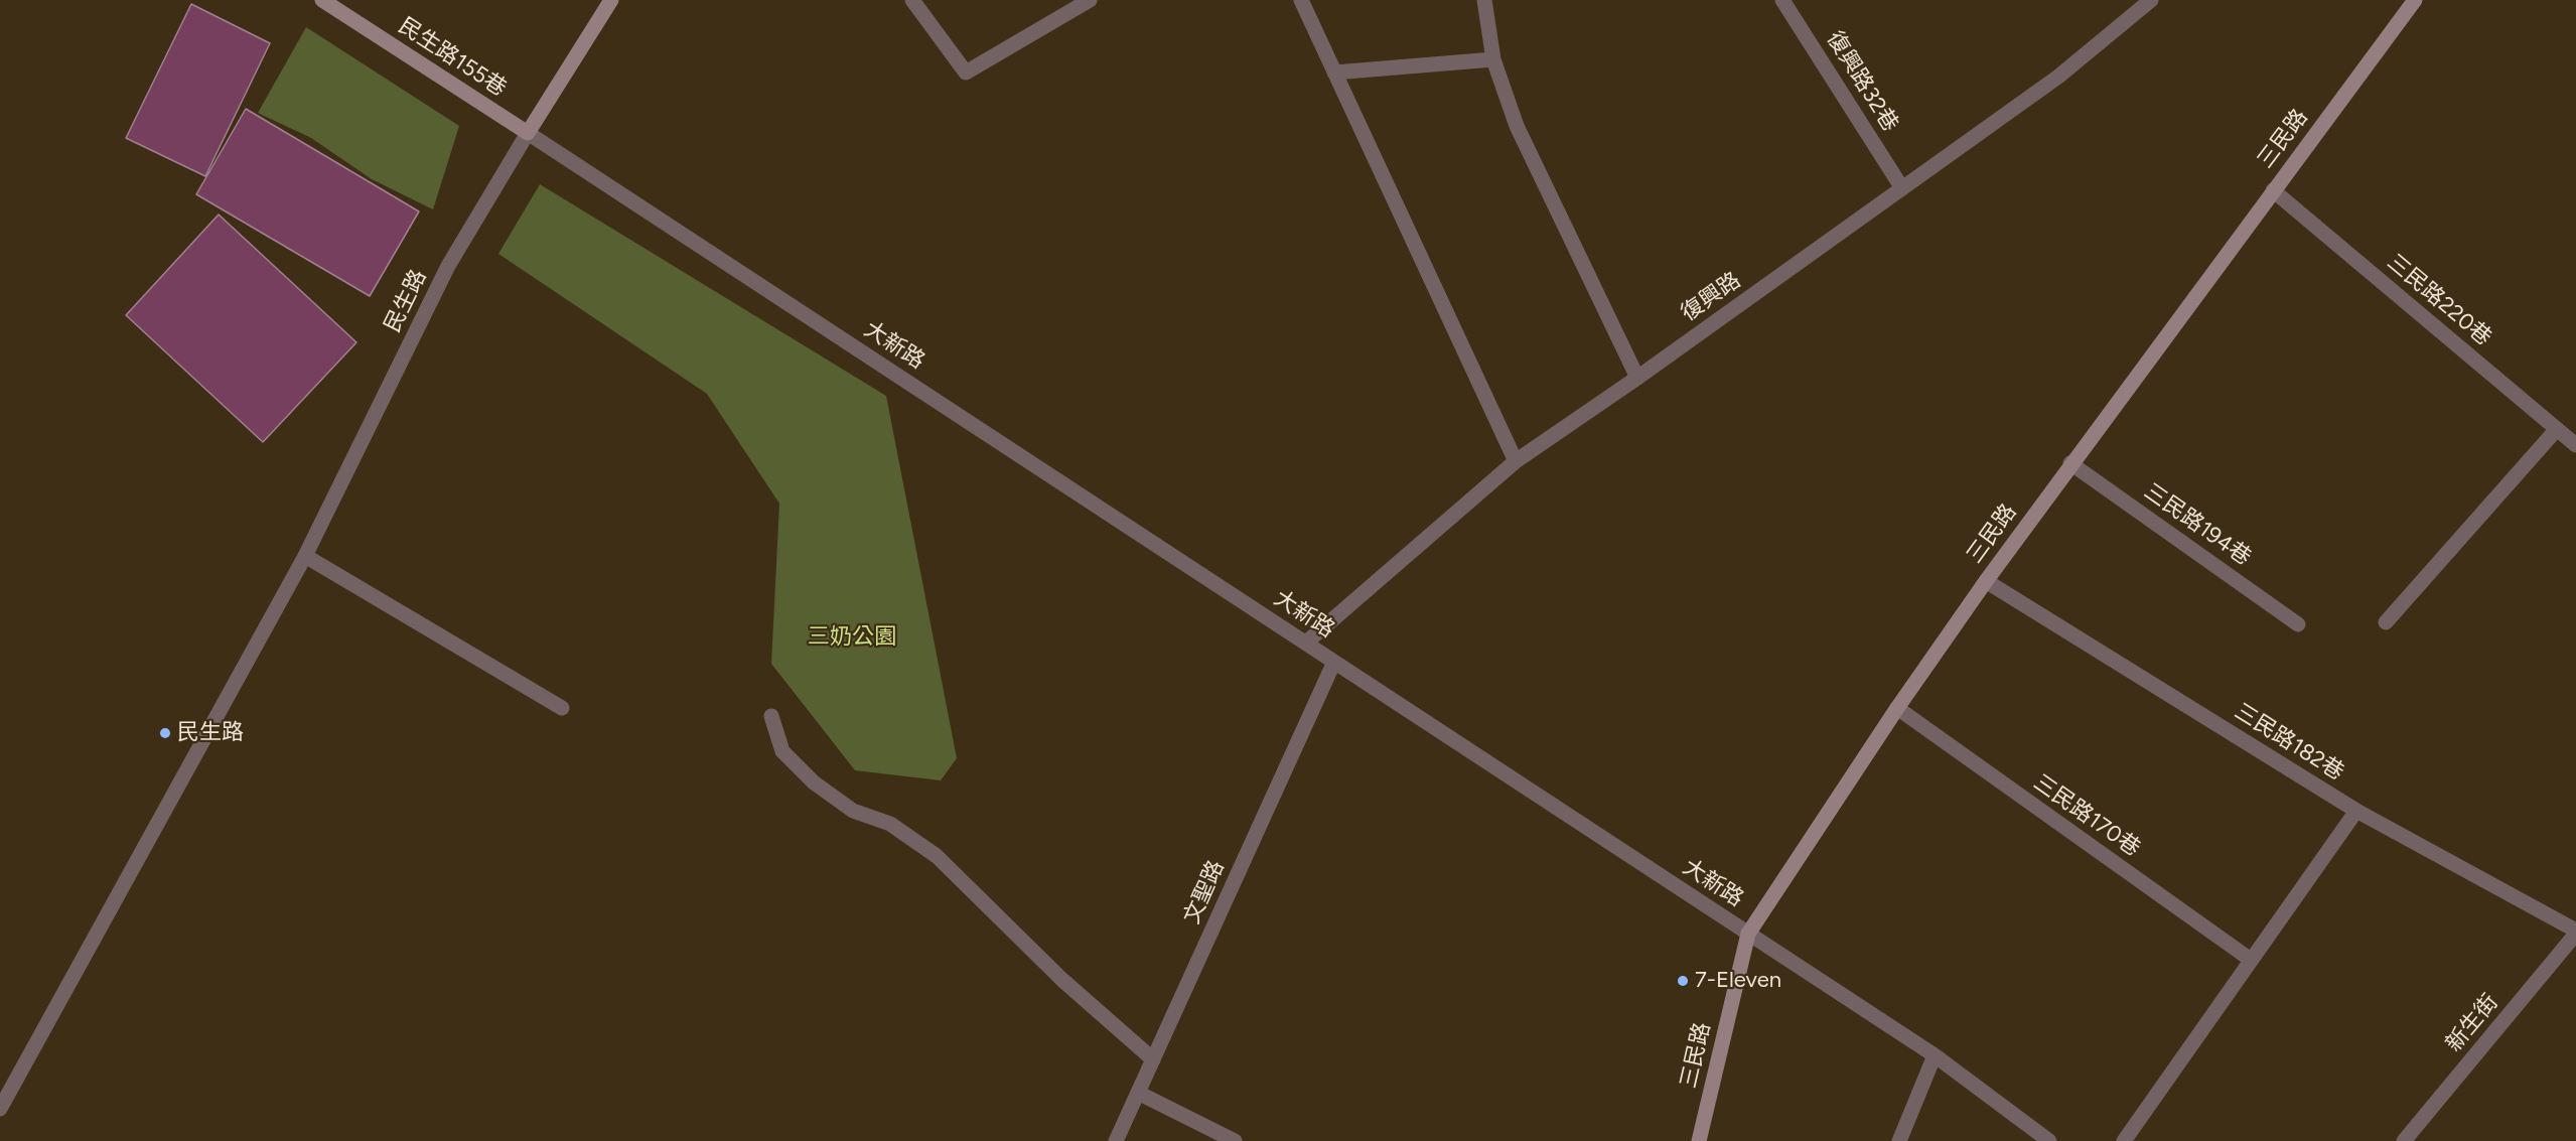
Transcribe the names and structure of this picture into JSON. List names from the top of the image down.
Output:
{
  "streets": {
    "main road": ["民生路155巷", "三民路", "民生路"],
    "street": [
      "復興路32巷",
      "復興路",
      "三民路220巷",
      "大新路",
      "三民路194巷",
      "三民路182巷",
      "三民路170巷",
      "文聖路",
      "新生街"
    ]
  },
  "crossings": [
    ["民生路155巷", "民生路"],
    ["民生路155巷", "大新路"],
    ["復興路32巷", "復興路"],
    ["三民路", "三民路220巷"],
    ["三民路", "大新路"],
    ["三民路", "三民路194巷"],
    ["三民路", "三民路182巷"],
    ["三民路", "三民路170巷"],
    ["復興路", "大新路"],
    ["民生路", "大新路"],
    ["大新路", "文聖路"],
    ["三民路182巷", "新生街"]
  ],
  "parks": ["三奶公園"],
  "places": ["民生路", "7-Eleven"]
}
